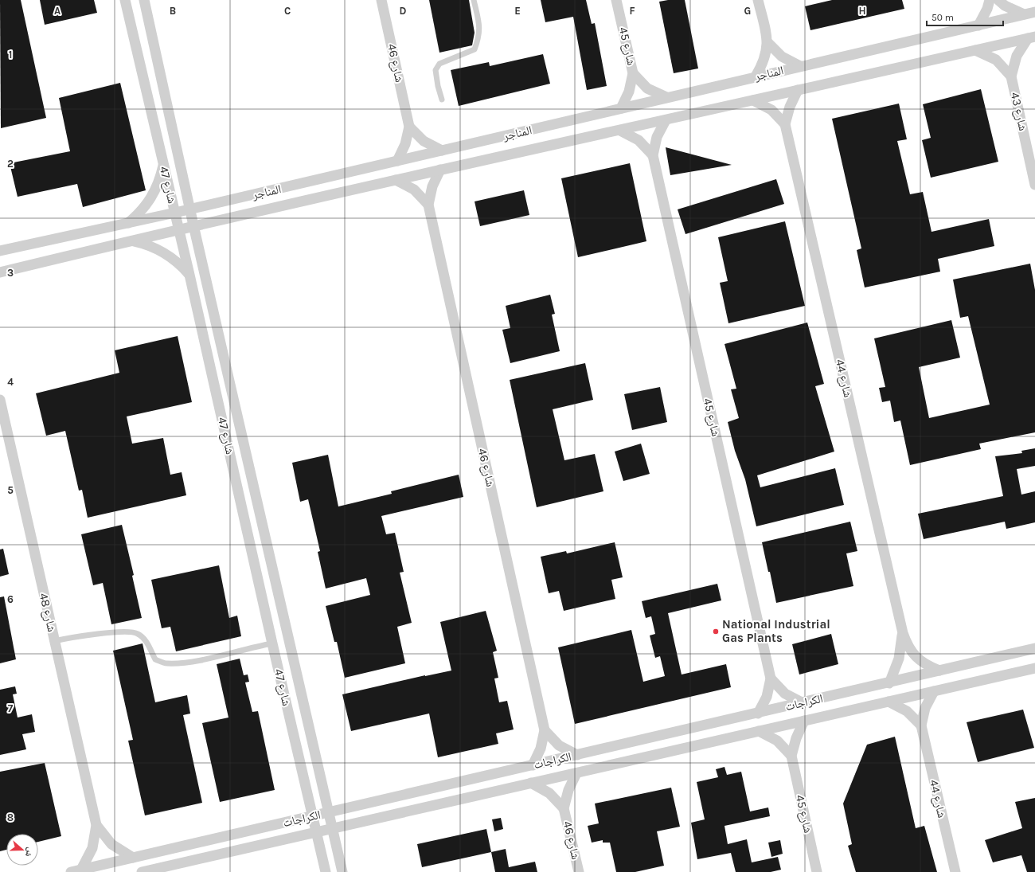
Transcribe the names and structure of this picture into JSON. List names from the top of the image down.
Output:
{
  "streets": {
    "street": [
      "شارع 45",
      "شارع 46",
      "المناجر",
      "شارع 43",
      "شارع 47",
      "شارع 44",
      "شارع 48",
      "الكراجات"
    ]
  },
  "crossings": [
    ["شارع 45", "المناجر"],
    ["شارع 45", "الكراجات"],
    ["شارع 46", "المناجر"],
    ["شارع 46", "الكراجات"],
    ["المناجر", "شارع 43"],
    ["المناجر", "شارع 47"],
    ["المناجر", "شارع 44"],
    ["شارع 47", "الكراجات"],
    ["شارع 44", "الكراجات"],
    ["شارع 48", "الكراجات"]
  ],
  "places": ["National Industrial Gas Plants"],
  "scale_bar": "50 m",
  "north": "right",
  "grid": {
    "columns": [
      "A",
      "B",
      "C",
      "D",
      "E",
      "F",
      "G",
      "H"
    ],
    "rows": [
      "1",
      "2",
      "3",
      "4",
      "5",
      "6",
      "7",
      "8"
    ]
  }
}
